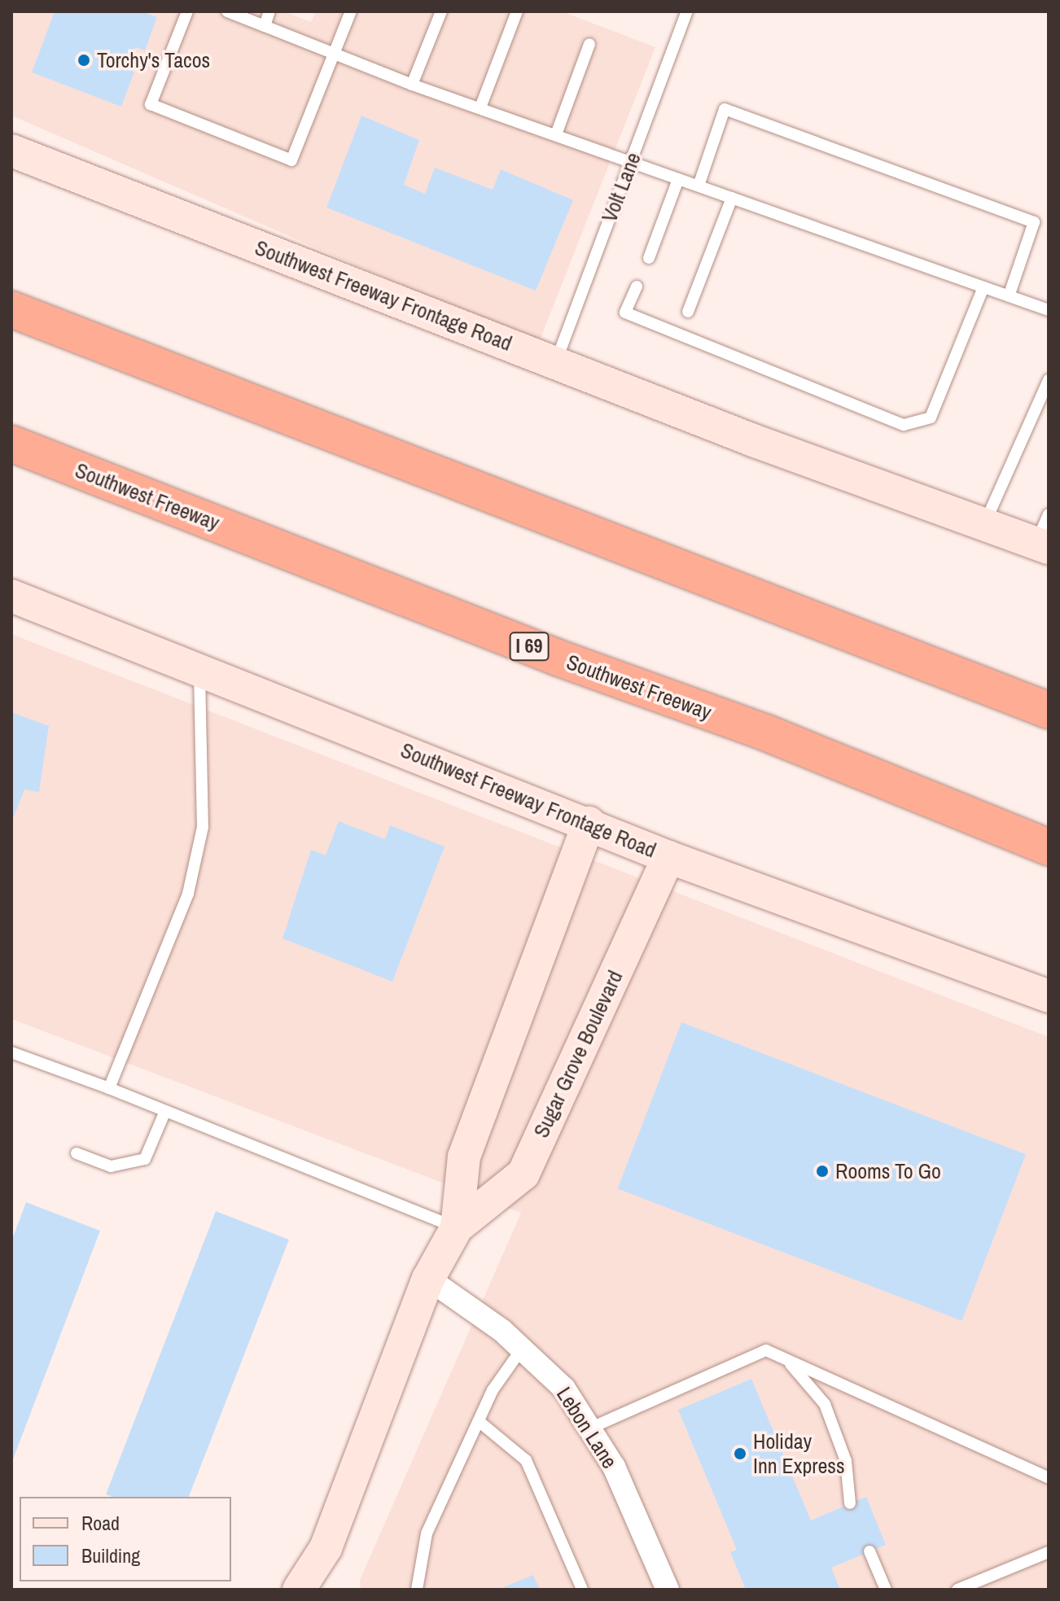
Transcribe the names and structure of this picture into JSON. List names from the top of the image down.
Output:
{
  "streets": {
    "highway": ["Southwest Freeway", "I 69"],
    "main road": ["Southwest Freeway Frontage Road", "Sugar Grove Boulevard"],
    "street": ["Lebon Lane"],
    "lane": ["Volt Lane"]
  },
  "crossings": [
    ["Volt Lane", "Southwest Freeway Frontage Road"],
    ["Southwest Freeway Frontage Road", "Sugar Grove Boulevard"],
    ["Sugar Grove Boulevard", "Lebon Lane"]
  ],
  "places": ["Torchy's Tacos", "Rooms To Go", "Holiday Inn Express"],
  "legend": ["Road", "Building"]
}
